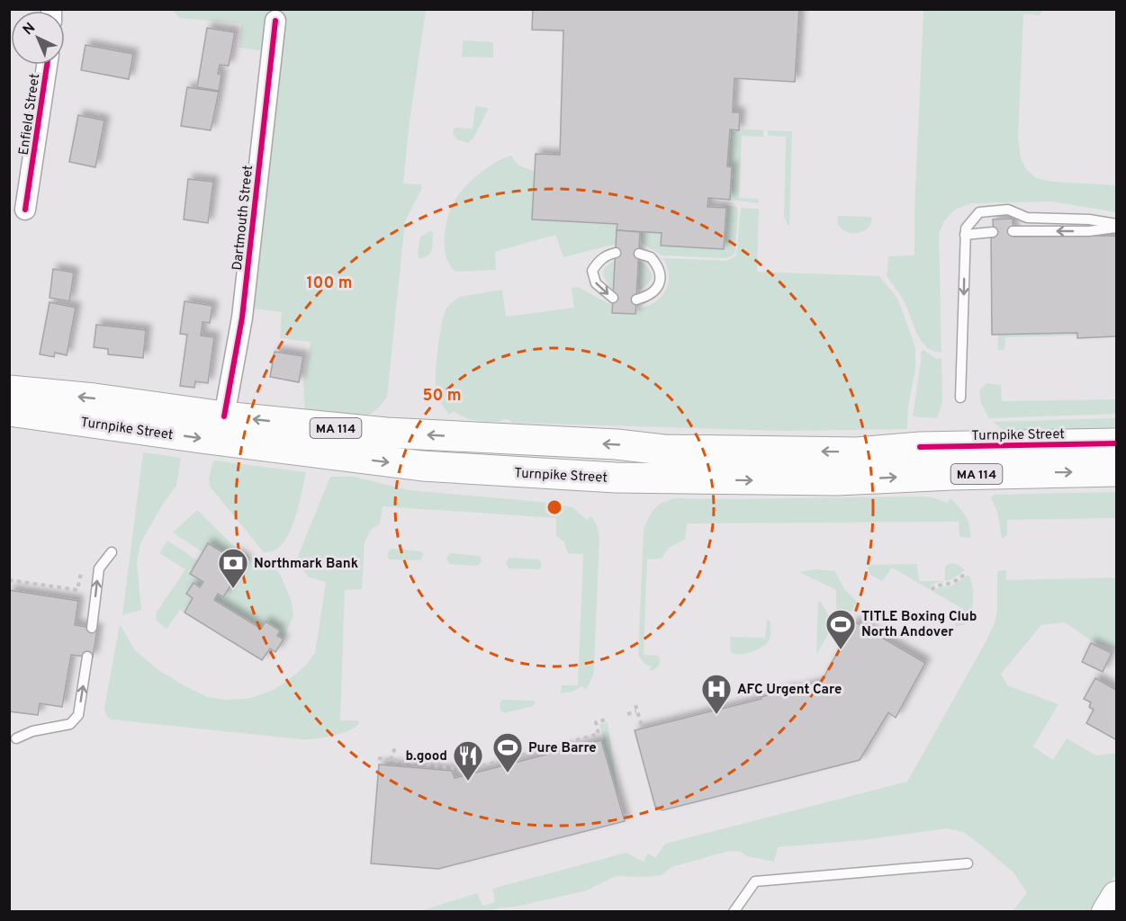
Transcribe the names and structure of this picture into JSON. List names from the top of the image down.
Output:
{
  "streets": {
    "highway": ["Turnpike Street", "MA 114"],
    "street": ["Enfield Street", "Dartmouth Street"]
  },
  "crossings": [
    ["Dartmouth Street", "Turnpike Street"]
  ],
  "places": {
    "bank": ["Northmark Bank"],
    "sports": ["TITLE Boxing Club North Andover", "Pure Barre"],
    "hospital": ["AFC Urgent Care"],
    "restaurant": ["b.good"]
  },
  "north": "top left",
  "rings": ["100 m", "50 m"]
}
